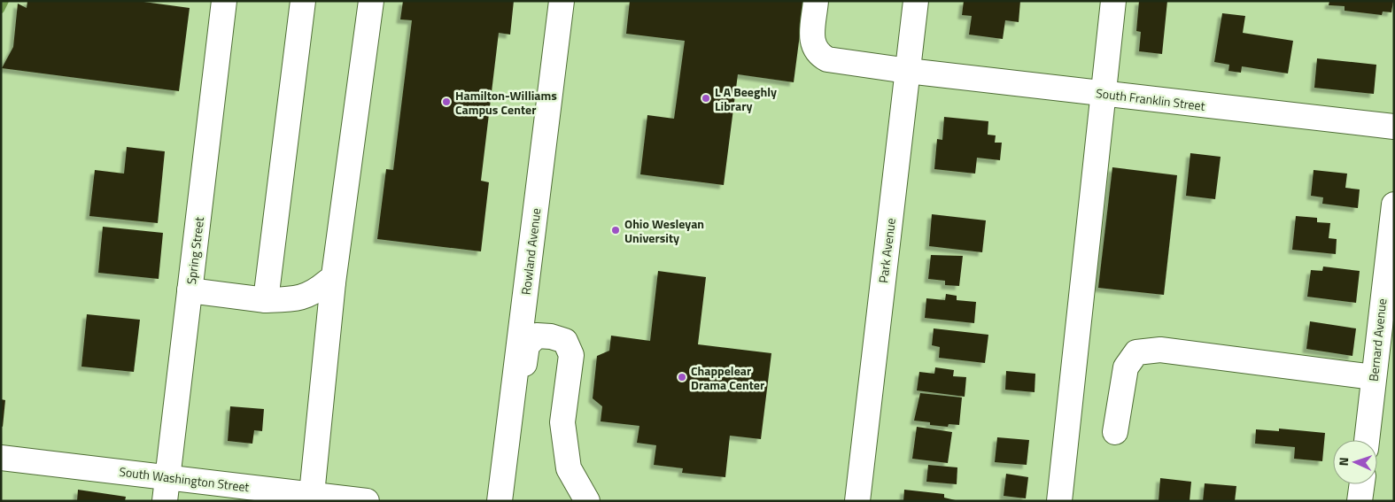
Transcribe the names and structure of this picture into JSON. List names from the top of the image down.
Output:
{
  "streets": {
    "street": [
      "South Franklin Street",
      "Spring Street",
      "Park Avenue",
      "Rowland Avenue",
      "Bernard Avenue",
      "South Washington Street"
    ]
  },
  "crossings": [
    ["South Franklin Street", "Park Avenue"],
    ["Spring Street", "South Washington Street"]
  ],
  "places": [
    "L A Beeghly Library",
    "Hamilton-Williams Campus Center",
    "Ohio Wesleyan University",
    "Chappelear Drama Center"
  ],
  "north": "left"
}
